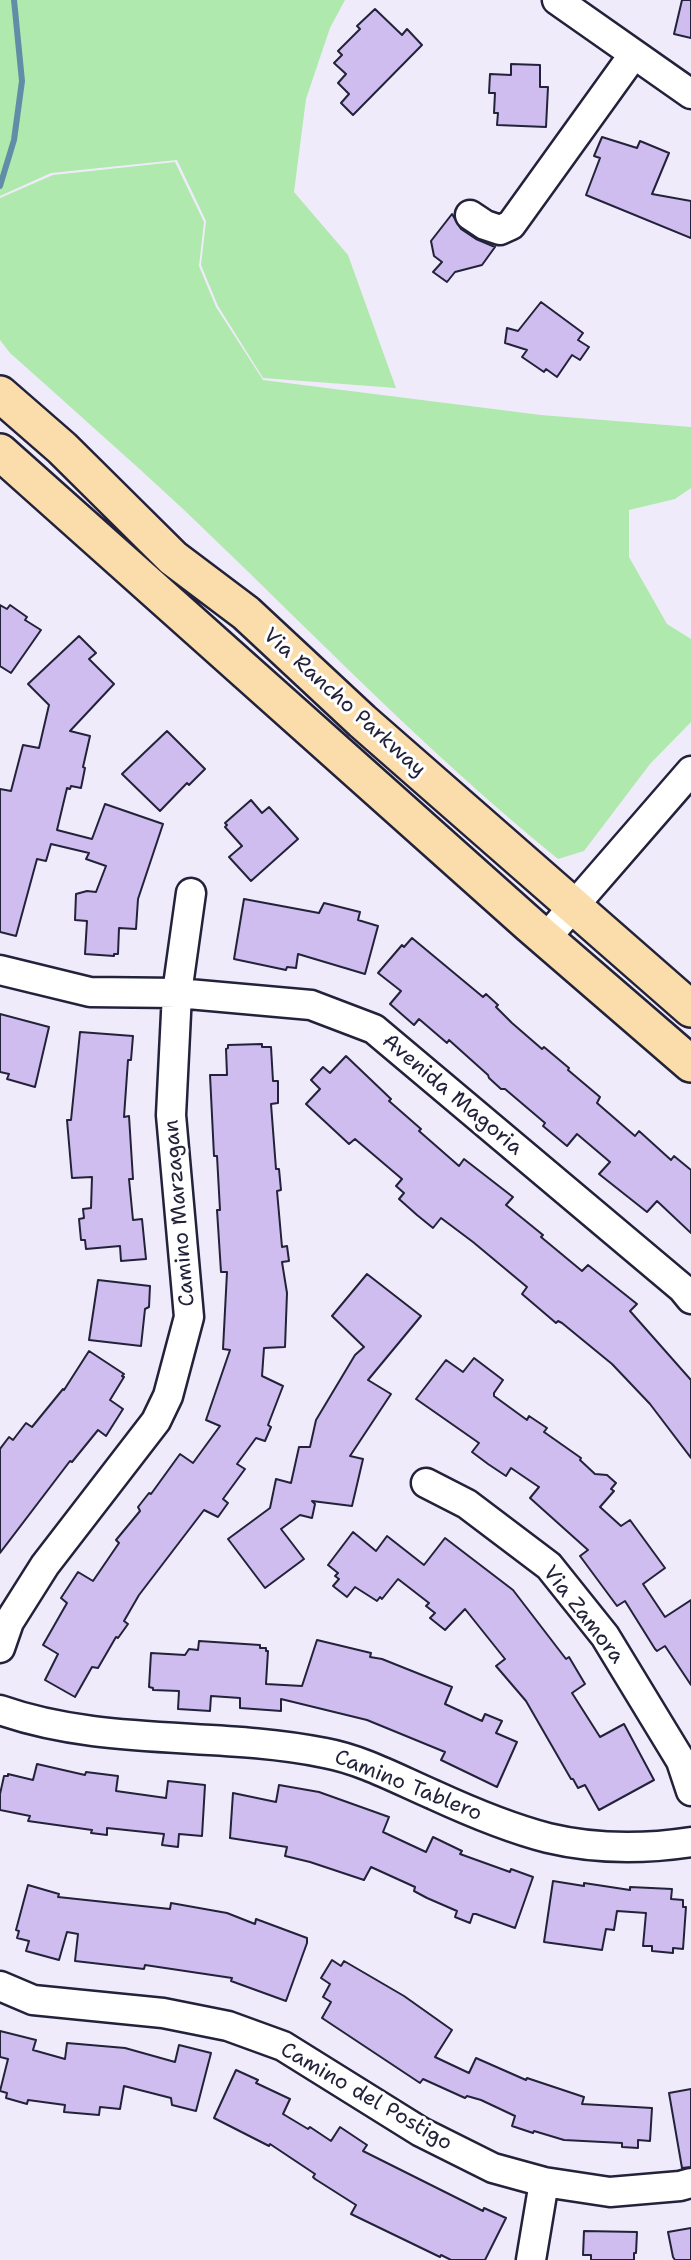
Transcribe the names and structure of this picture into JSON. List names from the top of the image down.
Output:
{
  "streets": {
    "main road": ["Via Rancho Parkway"],
    "street": [
      "Avenida Magoria",
      "Camino Marzagan",
      "Via Zamora",
      "Camino Tablero",
      "Camino del Postigo"
    ]
  },
  "crossings": [
    ["Avenida Magoria", "Camino Marzagan"]
  ]
}
